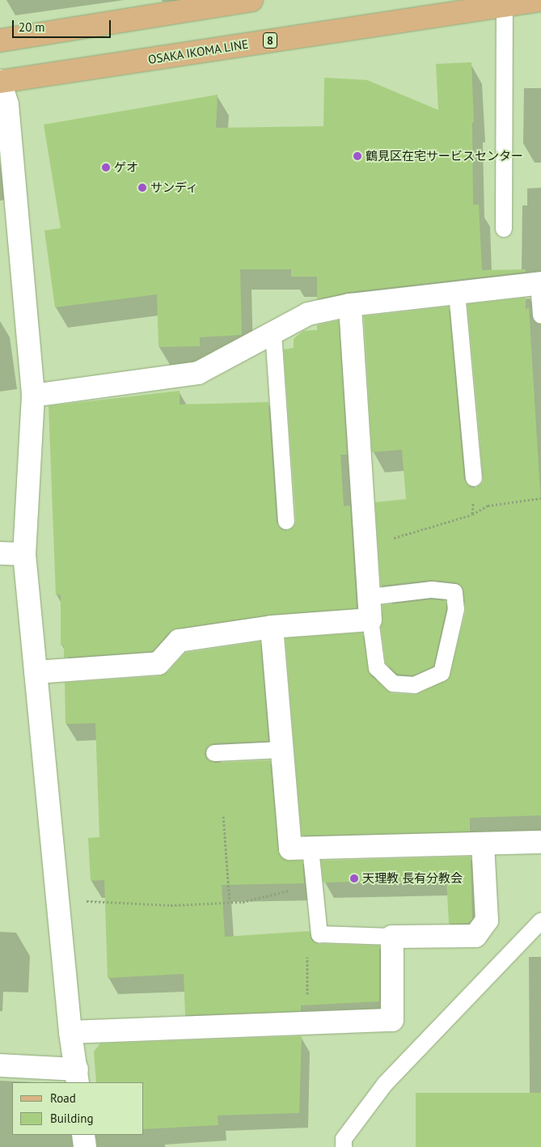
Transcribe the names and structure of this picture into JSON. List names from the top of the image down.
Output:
{
  "streets": {
    "main road": ["8", "OSAKA IKOMA LINE"]
  },
  "places": [
    "鶴見区在宅サービスセンター",
    "ゲオ",
    "サンディ",
    "天理教 長有分教会"
  ],
  "legend": ["Road", "Building"],
  "scale_bar": "20 m"
}
